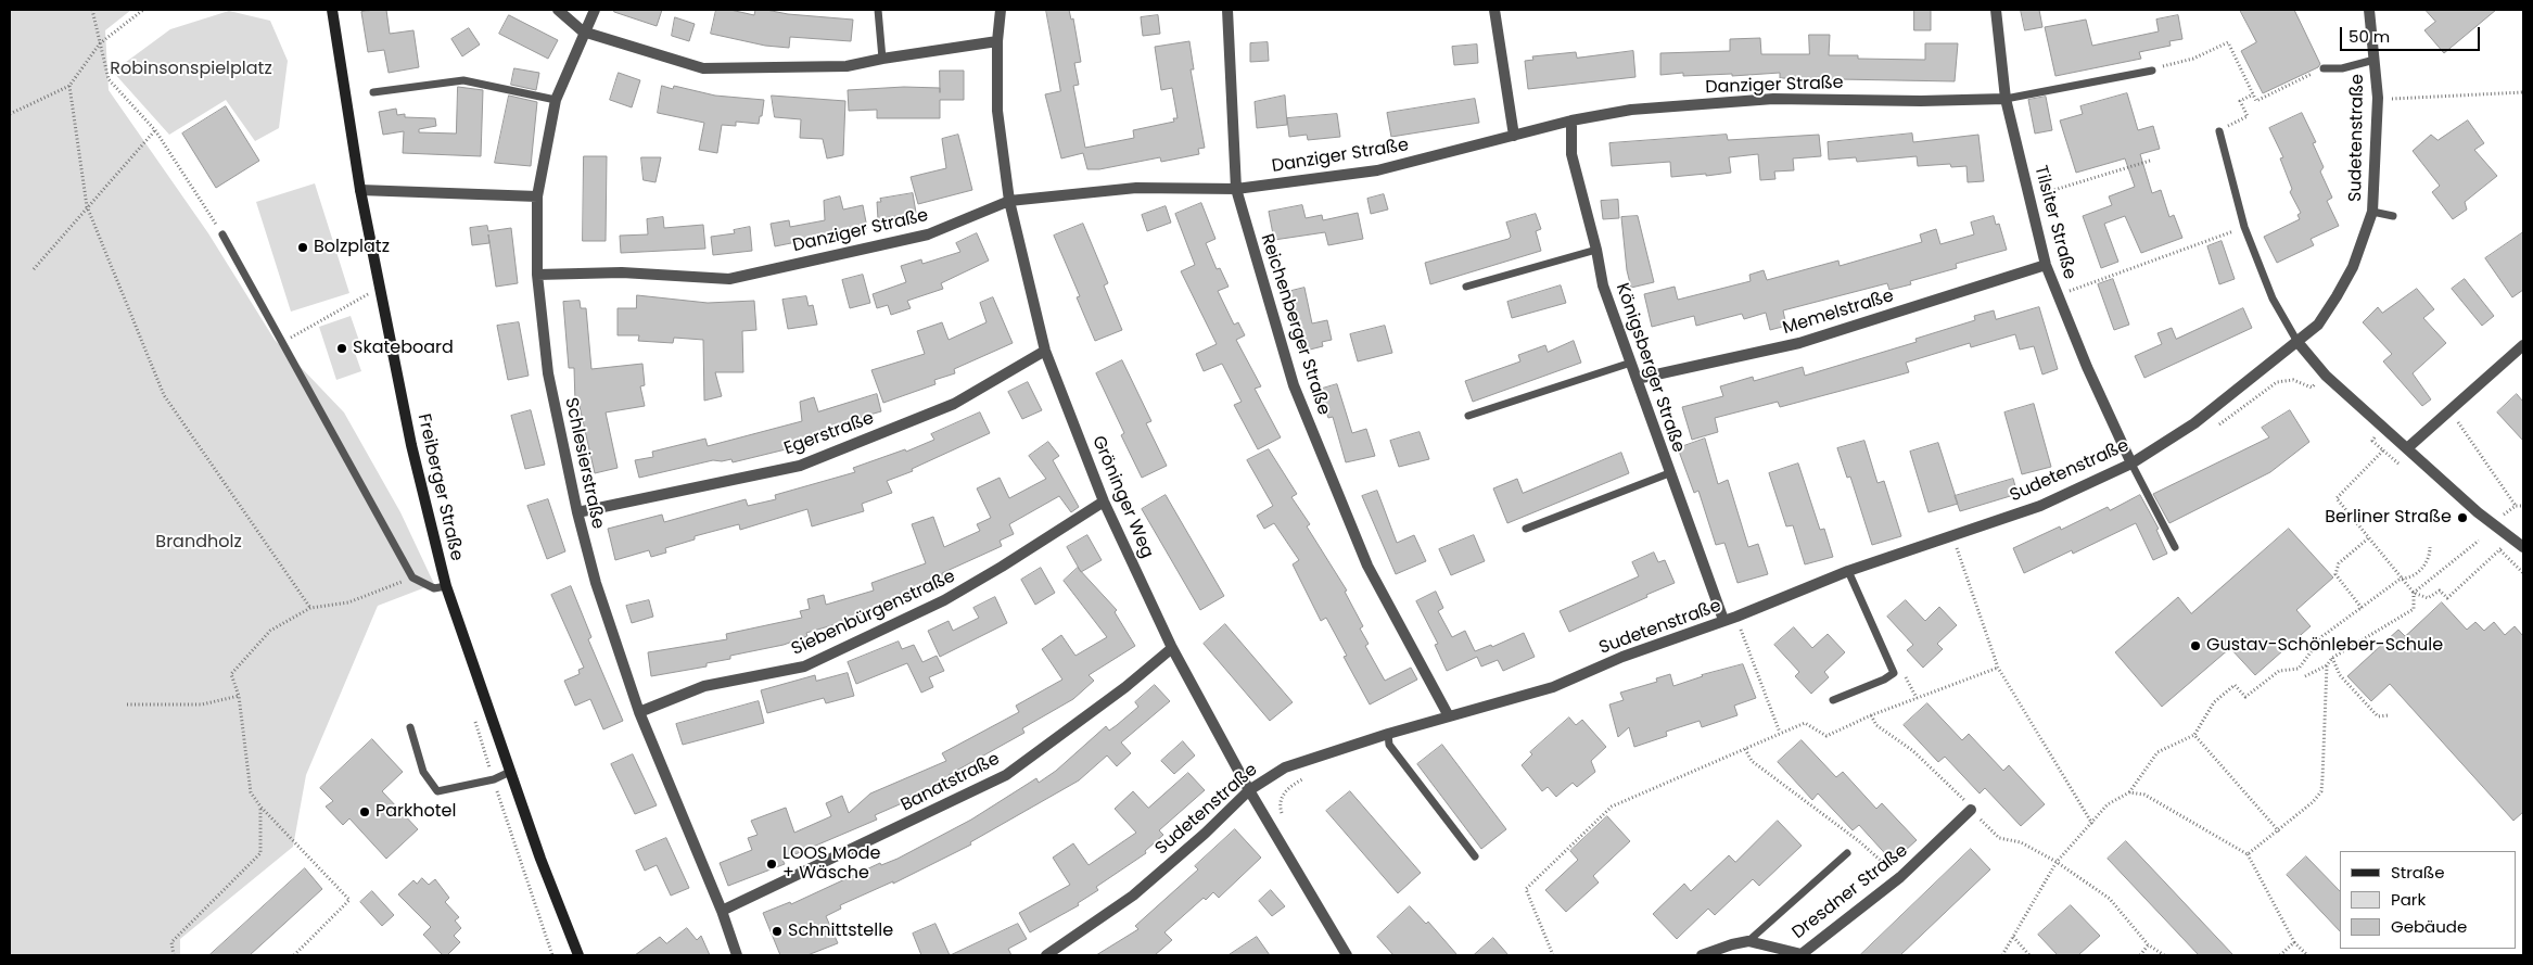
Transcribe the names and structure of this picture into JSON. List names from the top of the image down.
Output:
{
  "streets": {
    "main road": ["Freiberger Straße"],
    "street": [
      "Danziger Straße",
      "Sudetenstraße",
      "Tilsiter Straße",
      "Memelstraße",
      "Reichenberger Straße",
      "Königsberger Straße",
      "Egerstraße",
      "Schlesierstraße",
      "Gröninger Weg",
      "Siebenbürgenstraße",
      "Banatstraße",
      "Dresdner Straße"
    ]
  },
  "crossings": [
    ["Danziger Straße", "Tilsiter Straße"],
    ["Danziger Straße", "Reichenberger Straße"],
    ["Danziger Straße", "Königsberger Straße"],
    ["Danziger Straße", "Schlesierstraße"],
    ["Danziger Straße", "Gröninger Weg"],
    ["Sudetenstraße", "Tilsiter Straße"],
    ["Sudetenstraße", "Reichenberger Straße"],
    ["Sudetenstraße", "Königsberger Straße"],
    ["Sudetenstraße", "Gröninger Weg"],
    ["Tilsiter Straße", "Memelstraße"],
    ["Memelstraße", "Königsberger Straße"],
    ["Egerstraße", "Schlesierstraße"],
    ["Egerstraße", "Gröninger Weg"],
    ["Schlesierstraße", "Siebenbürgenstraße"],
    ["Schlesierstraße", "Banatstraße"],
    ["Gröninger Weg", "Siebenbürgenstraße"],
    ["Gröninger Weg", "Banatstraße"]
  ],
  "parks": ["Robinsonspielplatz", "Brandholz"],
  "places": [
    "Bolzplatz",
    "Skateboard",
    "Berliner Straße",
    "Gustav-Schönleber-Schule",
    "Parkhotel",
    "LOOS Mode + Wäsche",
    "Schnittstelle"
  ],
  "legend": ["Straße", "Park", "Gebäude"],
  "scale_bar": "50 m"
}
